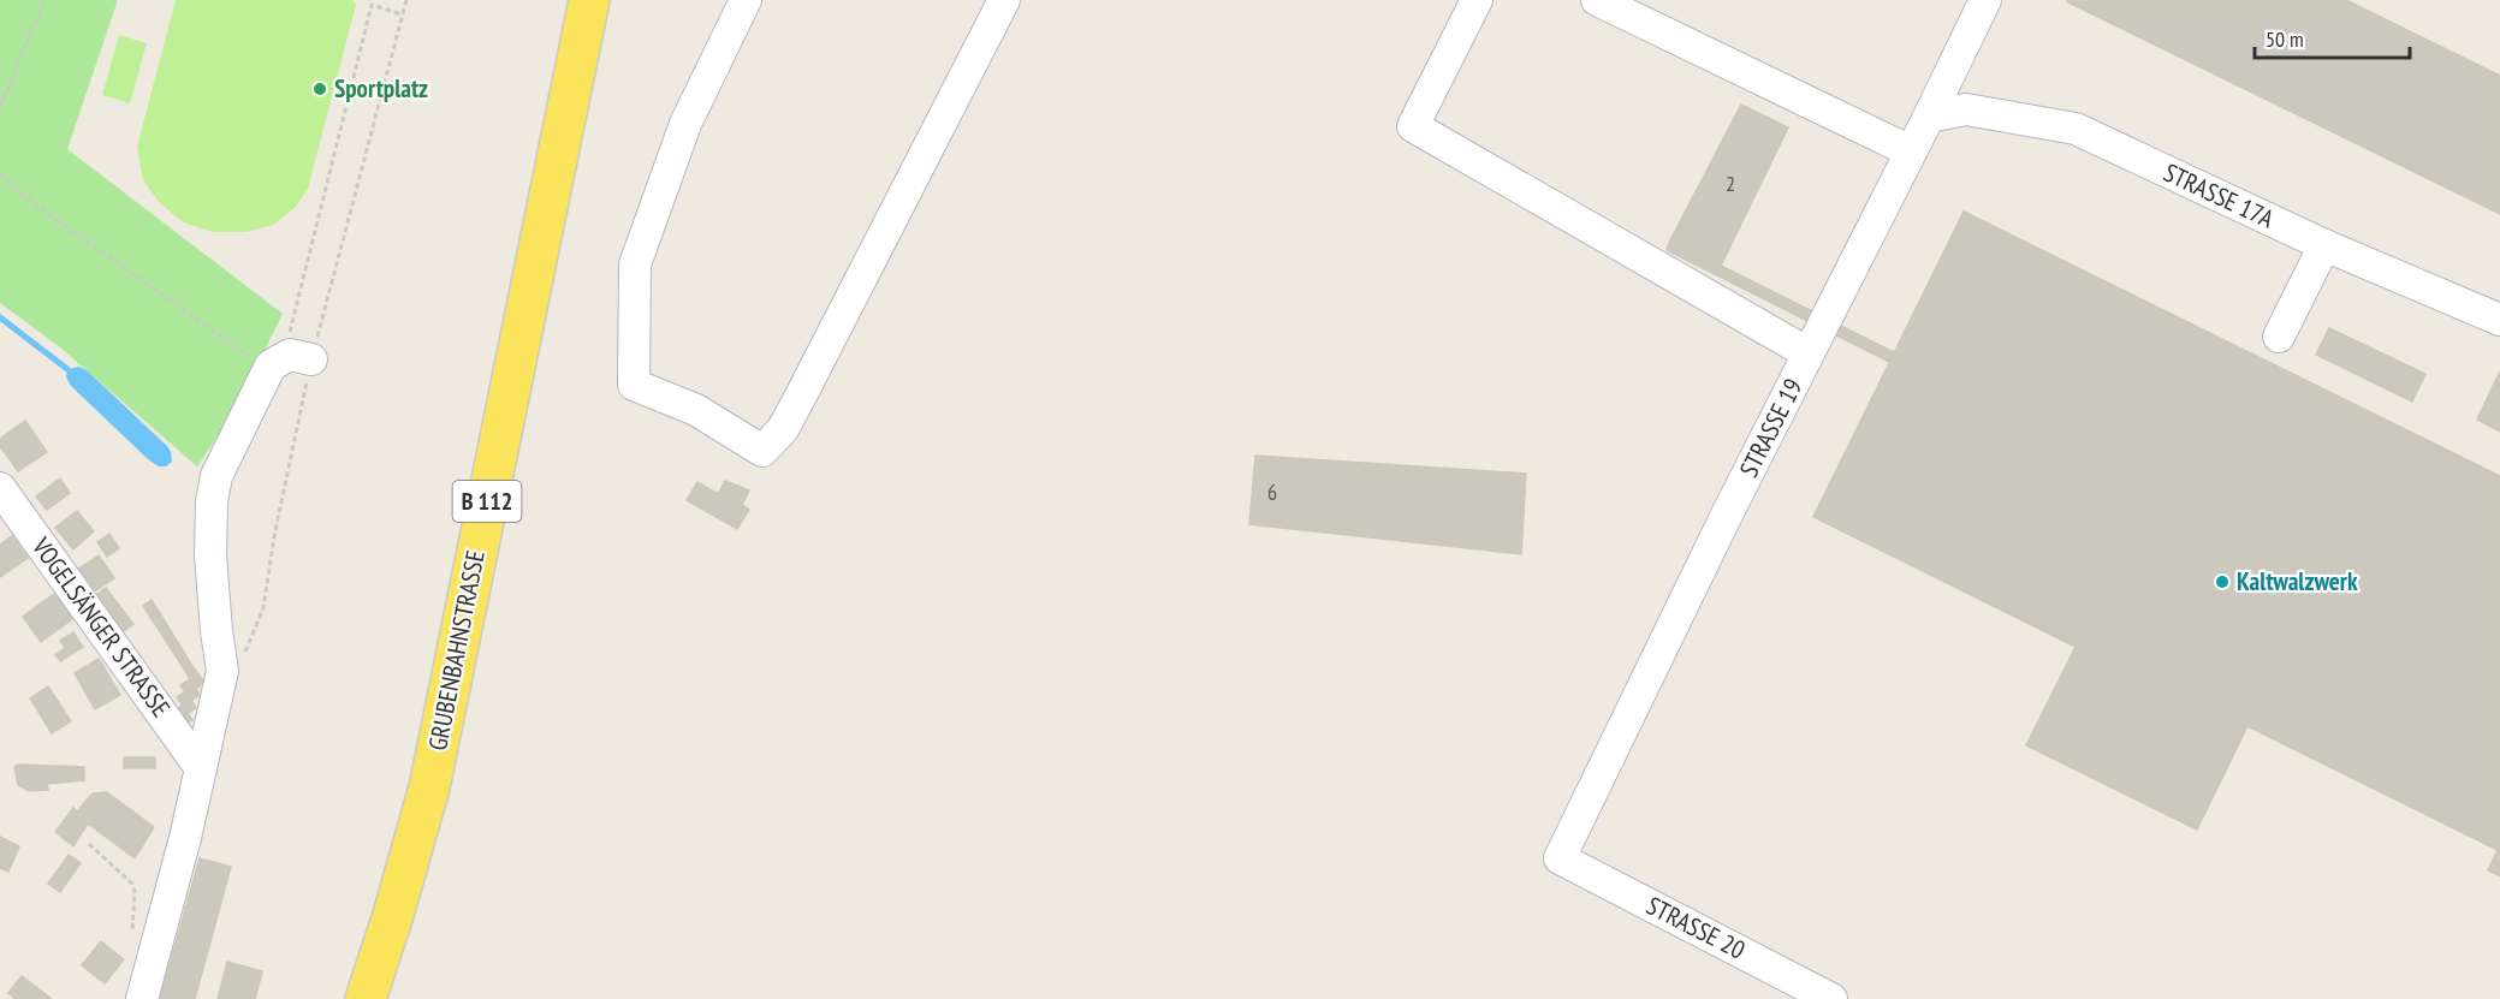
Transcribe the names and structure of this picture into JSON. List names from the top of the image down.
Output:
{
  "streets": {
    "main road": ["B 112", "GRUBENBAHNSTRASSE"],
    "street": [
      "STRASSE 17A",
      "STRASSE 19",
      "VOGELSÄNGER STRASSE",
      "STRASSE 20"
    ]
  },
  "crossings": [
    ["STRASSE 17A", "STRASSE 19"],
    ["STRASSE 19", "STRASSE 20"]
  ],
  "places": ["Sportplatz", "Kaltwalzwerk"],
  "house_numbers": ["2", "6"],
  "scale_bar": "50 m"
}
